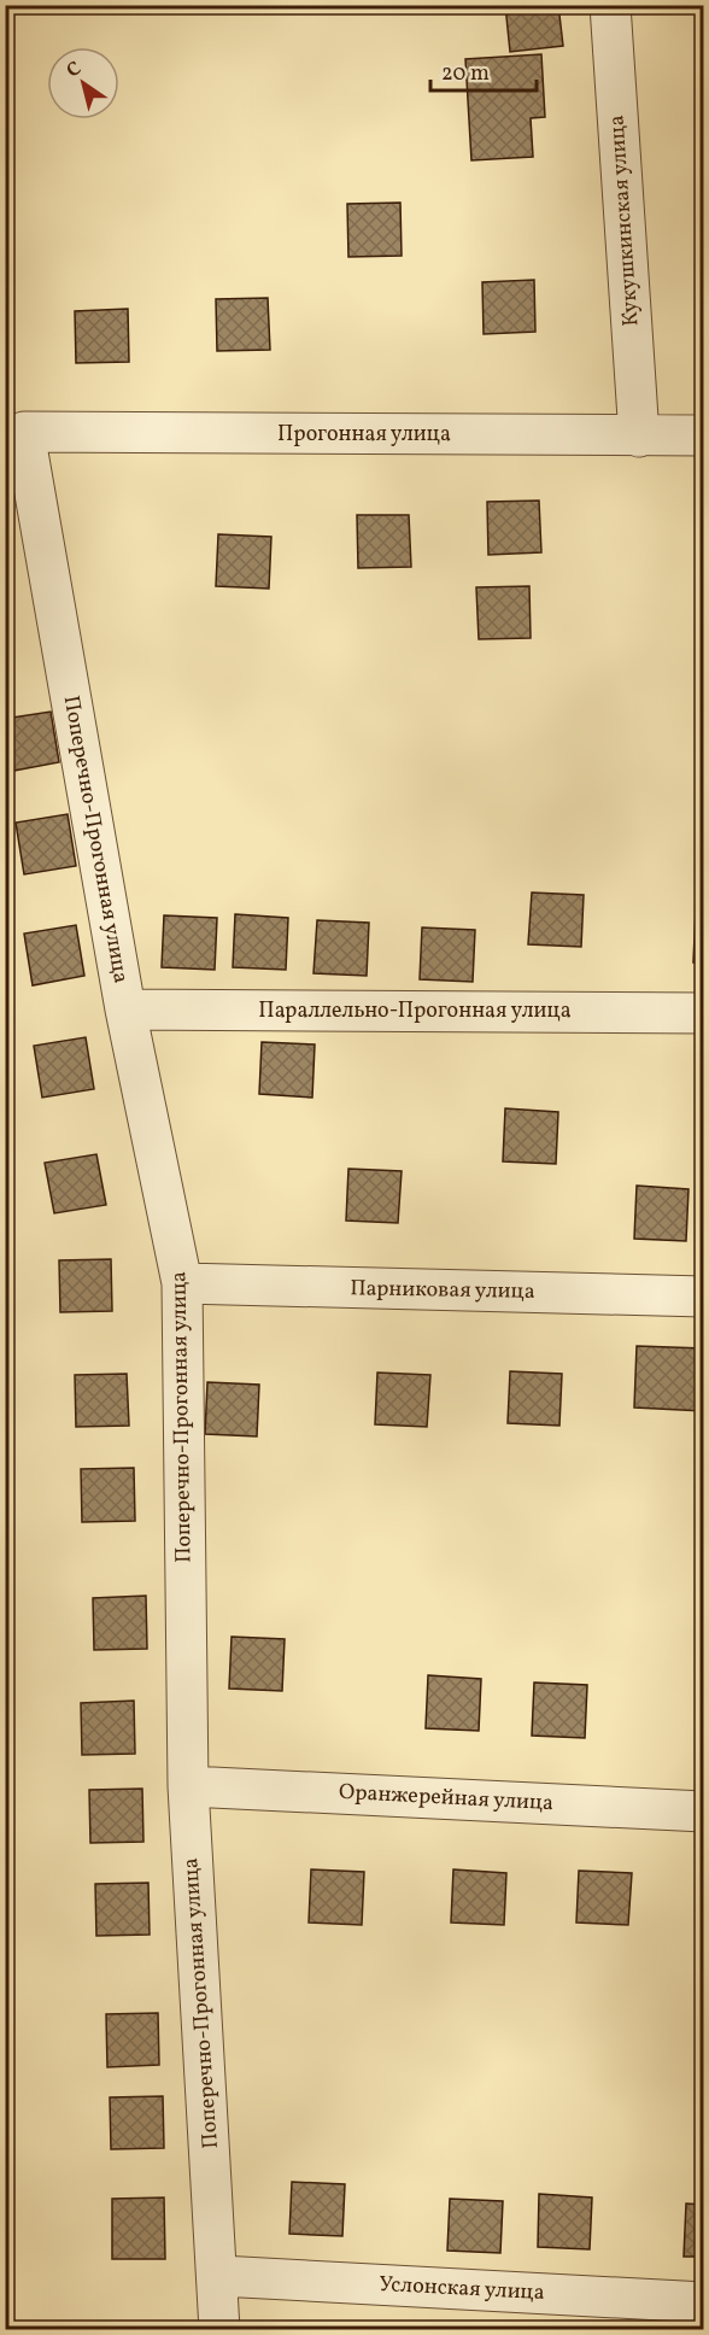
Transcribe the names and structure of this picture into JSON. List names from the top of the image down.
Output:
{
  "streets": {
    "street": [
      "Кукушкинская улица",
      "Прогонная улица",
      "Поперечно-Прогонная улица",
      "Параллельно-Прогонная улица",
      "Парниковая улица",
      "Оранжерейная улица",
      "Услонская улица"
    ]
  },
  "crossings": [
    ["Кукушкинская улица", "Прогонная улица"],
    ["Прогонная улица", "Поперечно-Прогонная улица"],
    ["Поперечно-Прогонная улица", "Параллельно-Прогонная улица"],
    ["Поперечно-Прогонная улица", "Парниковая улица"],
    ["Поперечно-Прогонная улица", "Оранжерейная улица"],
    ["Поперечно-Прогонная улица", "Услонская улица"]
  ],
  "scale_bar": "20 m",
  "north": "top left"
}
